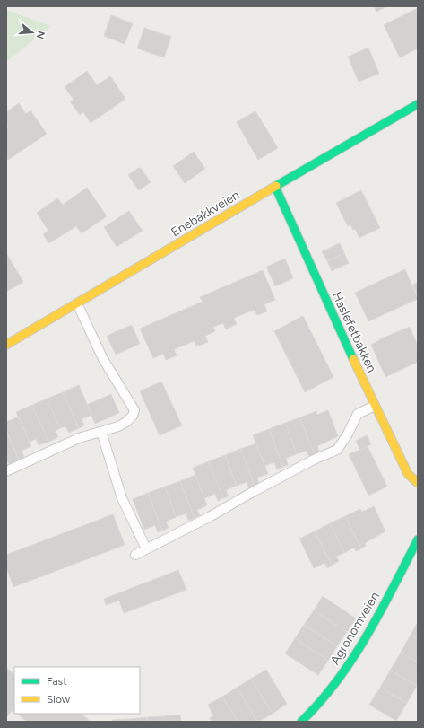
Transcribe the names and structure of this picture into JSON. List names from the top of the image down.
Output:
{
  "streets": {
    "street": ["Enebakkveien", "Haslefetbakken", "Agronomveien"]
  },
  "crossings": [
    ["Enebakkveien", "Haslefetbakken"]
  ],
  "legend": ["Fast", "Slow"],
  "north": "right"
}
